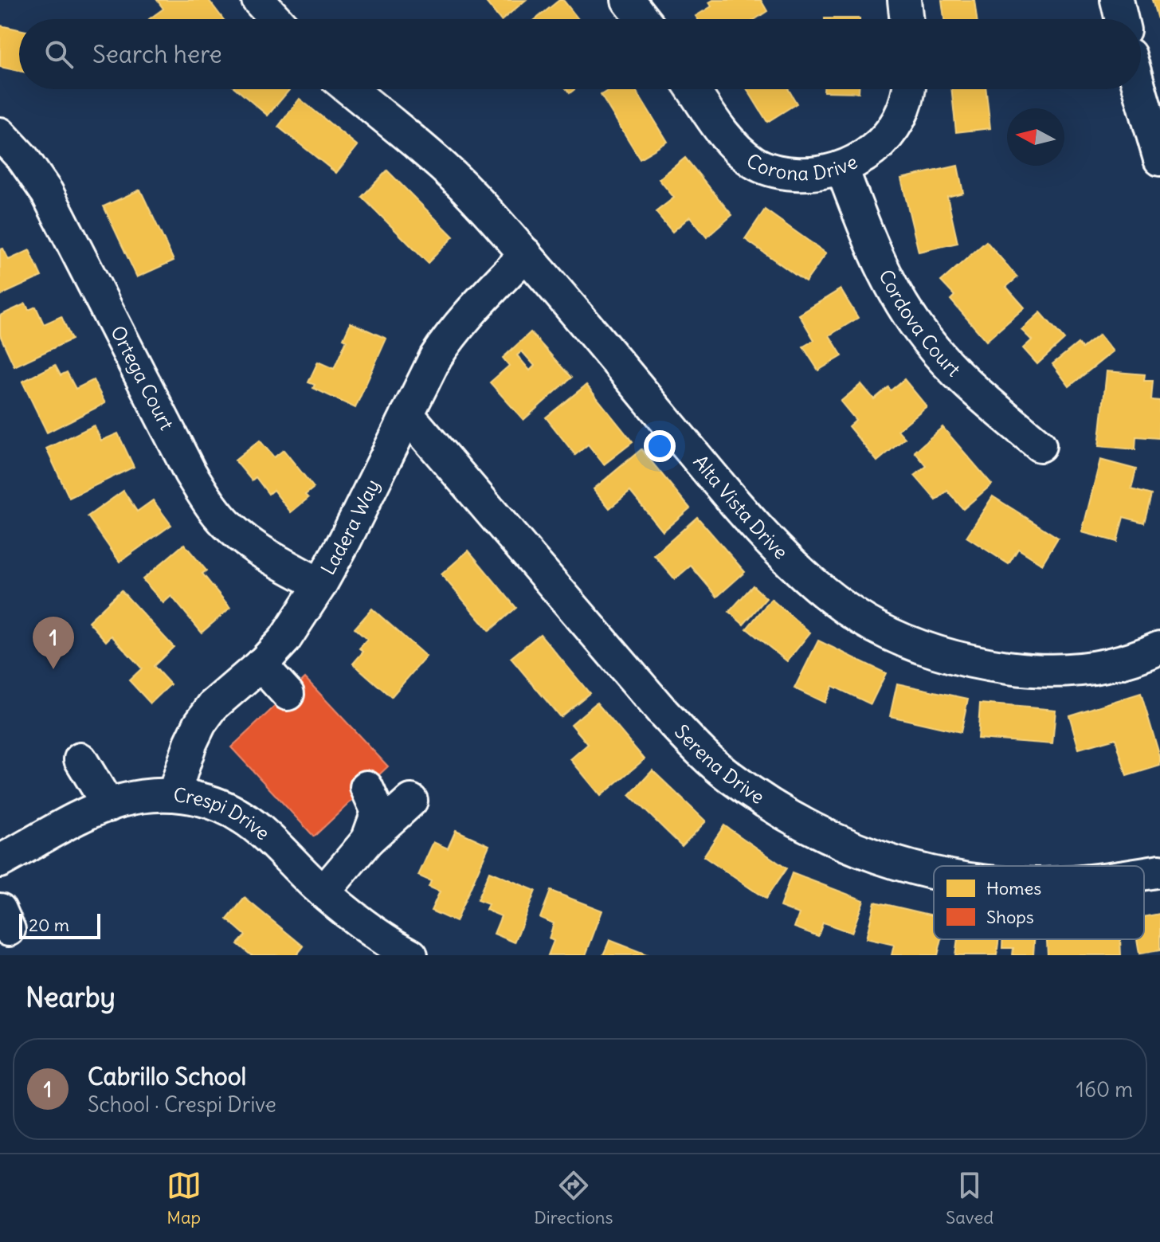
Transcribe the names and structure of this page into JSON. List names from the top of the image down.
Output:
{
  "streets": {
    "street": [
      "Corona Drive",
      "Cordova Court",
      "Ortega Court",
      "Alta Vista Drive",
      "Ladera Way",
      "Serena Drive",
      "Crespi Drive"
    ]
  },
  "crossings": [
    ["Corona Drive", "Cordova Court"],
    ["Ortega Court", "Ladera Way"],
    ["Alta Vista Drive", "Ladera Way"],
    ["Ladera Way", "Serena Drive"],
    ["Ladera Way", "Crespi Drive"]
  ],
  "legend": ["Homes", "Shops"],
  "scale_bar": "20 m",
  "north": "left",
  "page": {
    "search": "Search here",
    "pins": "1",
    "scale": "20 m",
    "heading": "Nearby",
    "list": [
      {
        "mark": "1",
        "name": "Cabrillo School",
        "note": "School · Crespi Drive",
        "value": "160 m"
      }
    ],
    "nav": ["Map", "Directions", "Saved"]
  }
}
